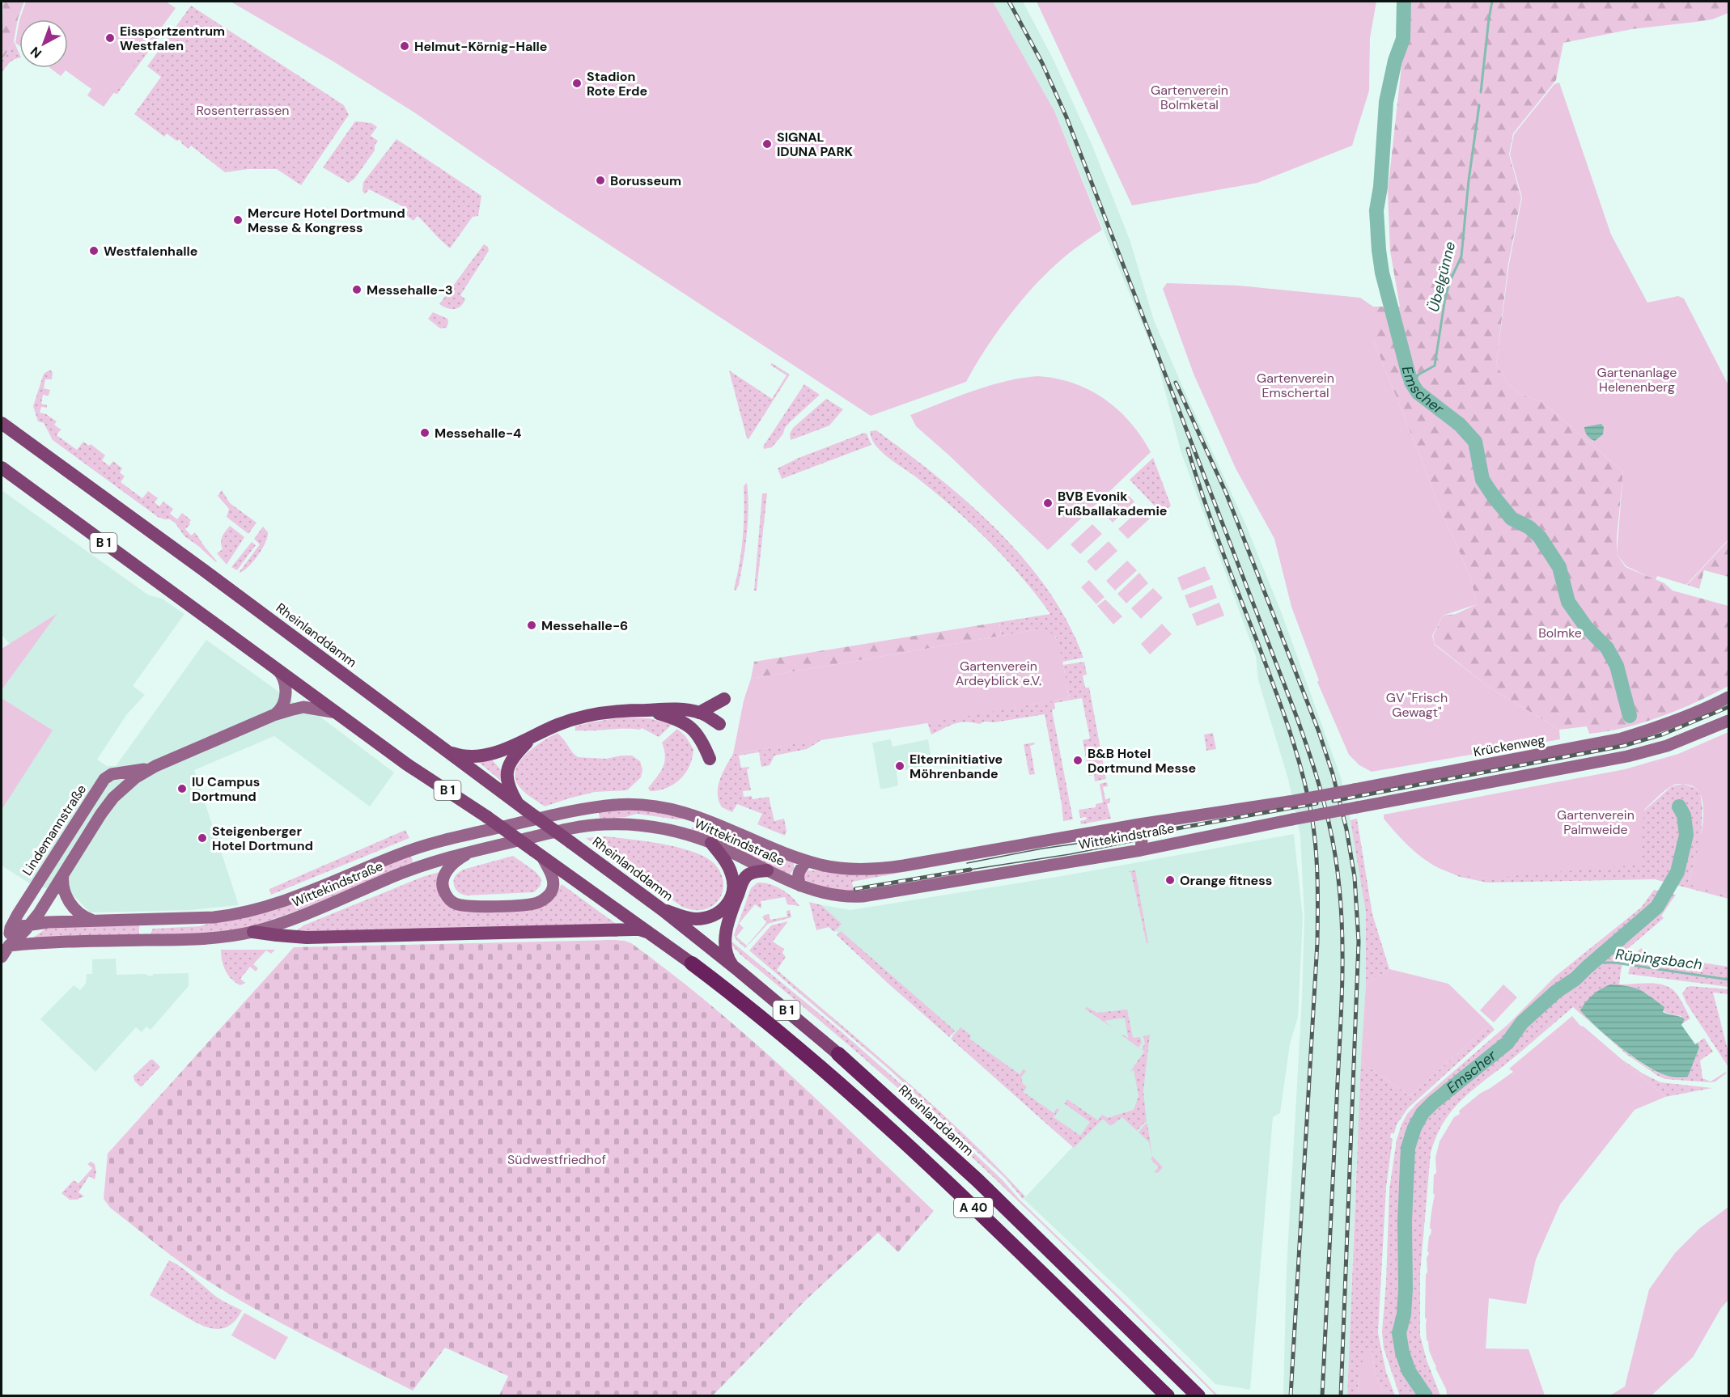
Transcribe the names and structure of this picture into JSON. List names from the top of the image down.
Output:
{
  "streets": {
    "highway": ["Rheinlanddamm", "A 40"],
    "main road": [
      "B 1",
      "Krückenweg",
      "Lindemannstraße",
      "Wittekindstraße"
    ]
  },
  "crossings": [
    ["B 1", "Rheinlanddamm"],
    ["B 1", "Lindemannstraße"],
    ["B 1", "Wittekindstraße"],
    ["B 1", "A 40"],
    ["Krückenweg", "Wittekindstraße"],
    ["Lindemannstraße", "Wittekindstraße"]
  ],
  "water": ["Übelgünne", "Emscher", "Rüpingsbach"],
  "parks": [
    "Gartenverein Bolmketal",
    "Rosenterrassen",
    "Gartenanlage Helenenberg",
    "Gartenverein Emschertal",
    "Bolmke",
    "Gartenverein Ardeyblick e.V.",
    "GV \"Frisch Gewagt\"",
    "Gartenverein Palmweide",
    "Südwestfriedhof"
  ],
  "places": [
    "Eissportzentrum Westfalen",
    "Helmut-Körnig-Halle",
    "Stadion Rote Erde",
    "SIGNAL IDUNA PARK",
    "Borusseum",
    "Mercure Hotel Dortmund Messe & Kongress",
    "Westfalenhalle",
    "Messehalle-3",
    "Messehalle-4",
    "BVB Evonik Fußballakademie",
    "Messehalle-6",
    "B&B Hotel Dortmund Messe",
    "Elterninitiative Möhrenbande",
    "IU Campus Dortmund",
    "Steigenberger Hotel Dortmund",
    "Orange fitness"
  ],
  "north": "bottom left"
}
